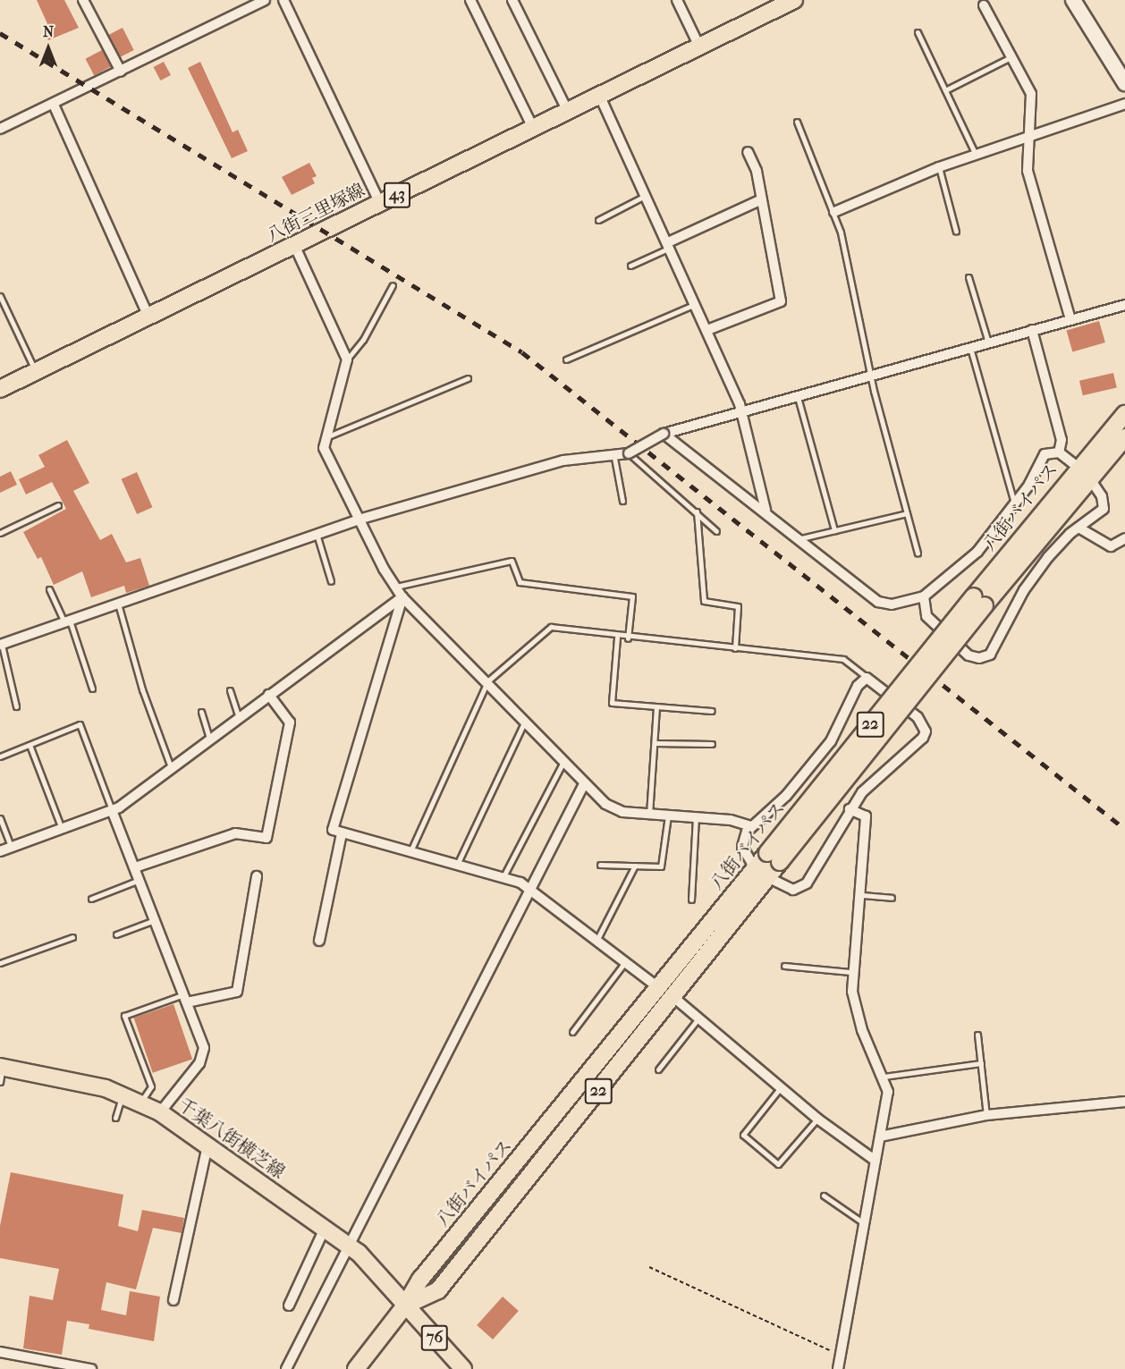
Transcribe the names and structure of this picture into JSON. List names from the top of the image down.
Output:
{
  "streets": {
    "main road": [
      "43",
      "八街三里塚線",
      "八街バイパス",
      "22",
      "千葉八街横芝線",
      "76"
    ]
  },
  "crossings": [
    ["八街バイパス", "千葉八街横芝線"],
    ["八街バイパス", "76"],
    ["千葉八街横芝線", "76"]
  ],
  "north": "top"
}
